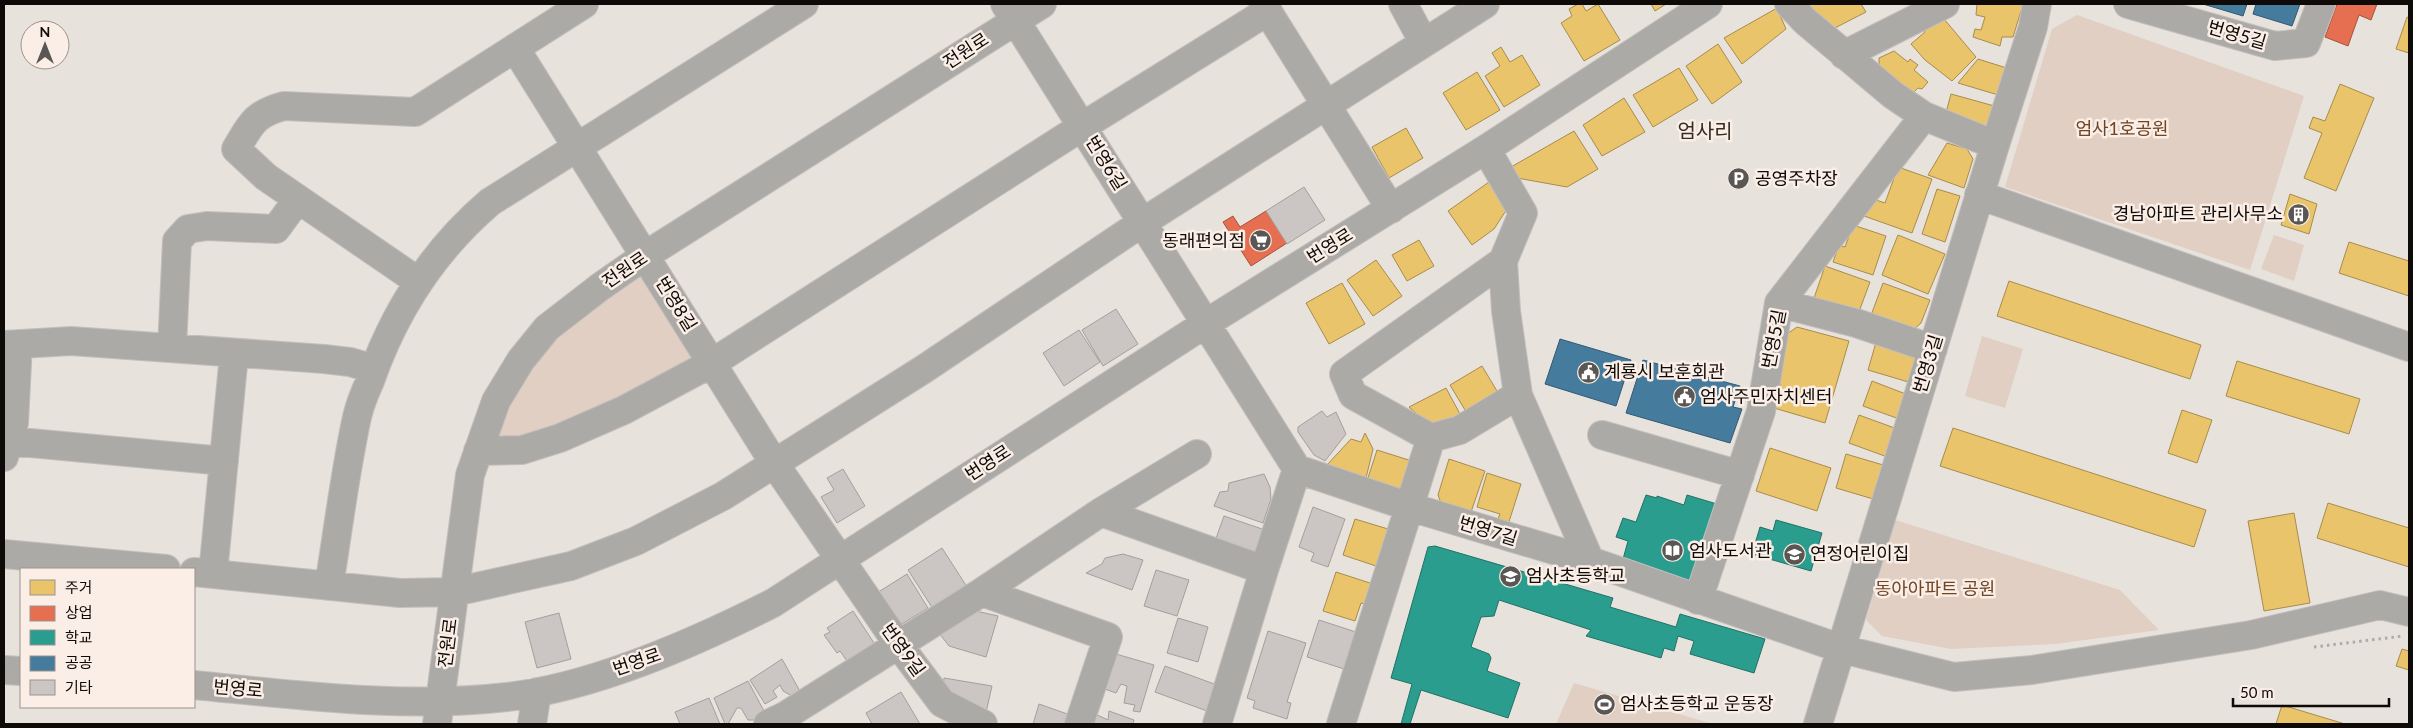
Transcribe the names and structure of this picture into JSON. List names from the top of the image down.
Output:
{
  "streets": {
    "street": [
      "번영5길",
      "전원로",
      "번영6길",
      "번영로",
      "번영8길",
      "번영3길",
      "번영7길",
      "번영9길"
    ]
  },
  "crossings": [
    ["번영5길", "번영7길"],
    ["전원로", "번영6길"],
    ["전원로", "번영로"],
    ["전원로", "번영8길"],
    ["번영6길", "번영로"],
    ["번영로", "번영8길"],
    ["번영로", "번영9길"],
    ["번영8길", "번영9길"],
    ["번영3길", "번영7길"]
  ],
  "districts": ["엄사리"],
  "parks": ["엄사1호공원", "동아아파트 공원"],
  "places": {
    "parking": ["공영주차장"],
    "building": ["경남아파트 관리사무소"],
    "supermarket": ["동래편의점"],
    "public building": ["계룡시 보훈회관", "엄사주민자치센터"],
    "library": ["엄사도서관"],
    "school or university": ["연정어린이집", "엄사초등학교"],
    "sports": ["엄사초등학교 운동장"]
  },
  "legend": [
    "주거",
    "상업",
    "학교",
    "공공",
    "기타"
  ],
  "scale_bar": "50 m",
  "north": "top"
}
